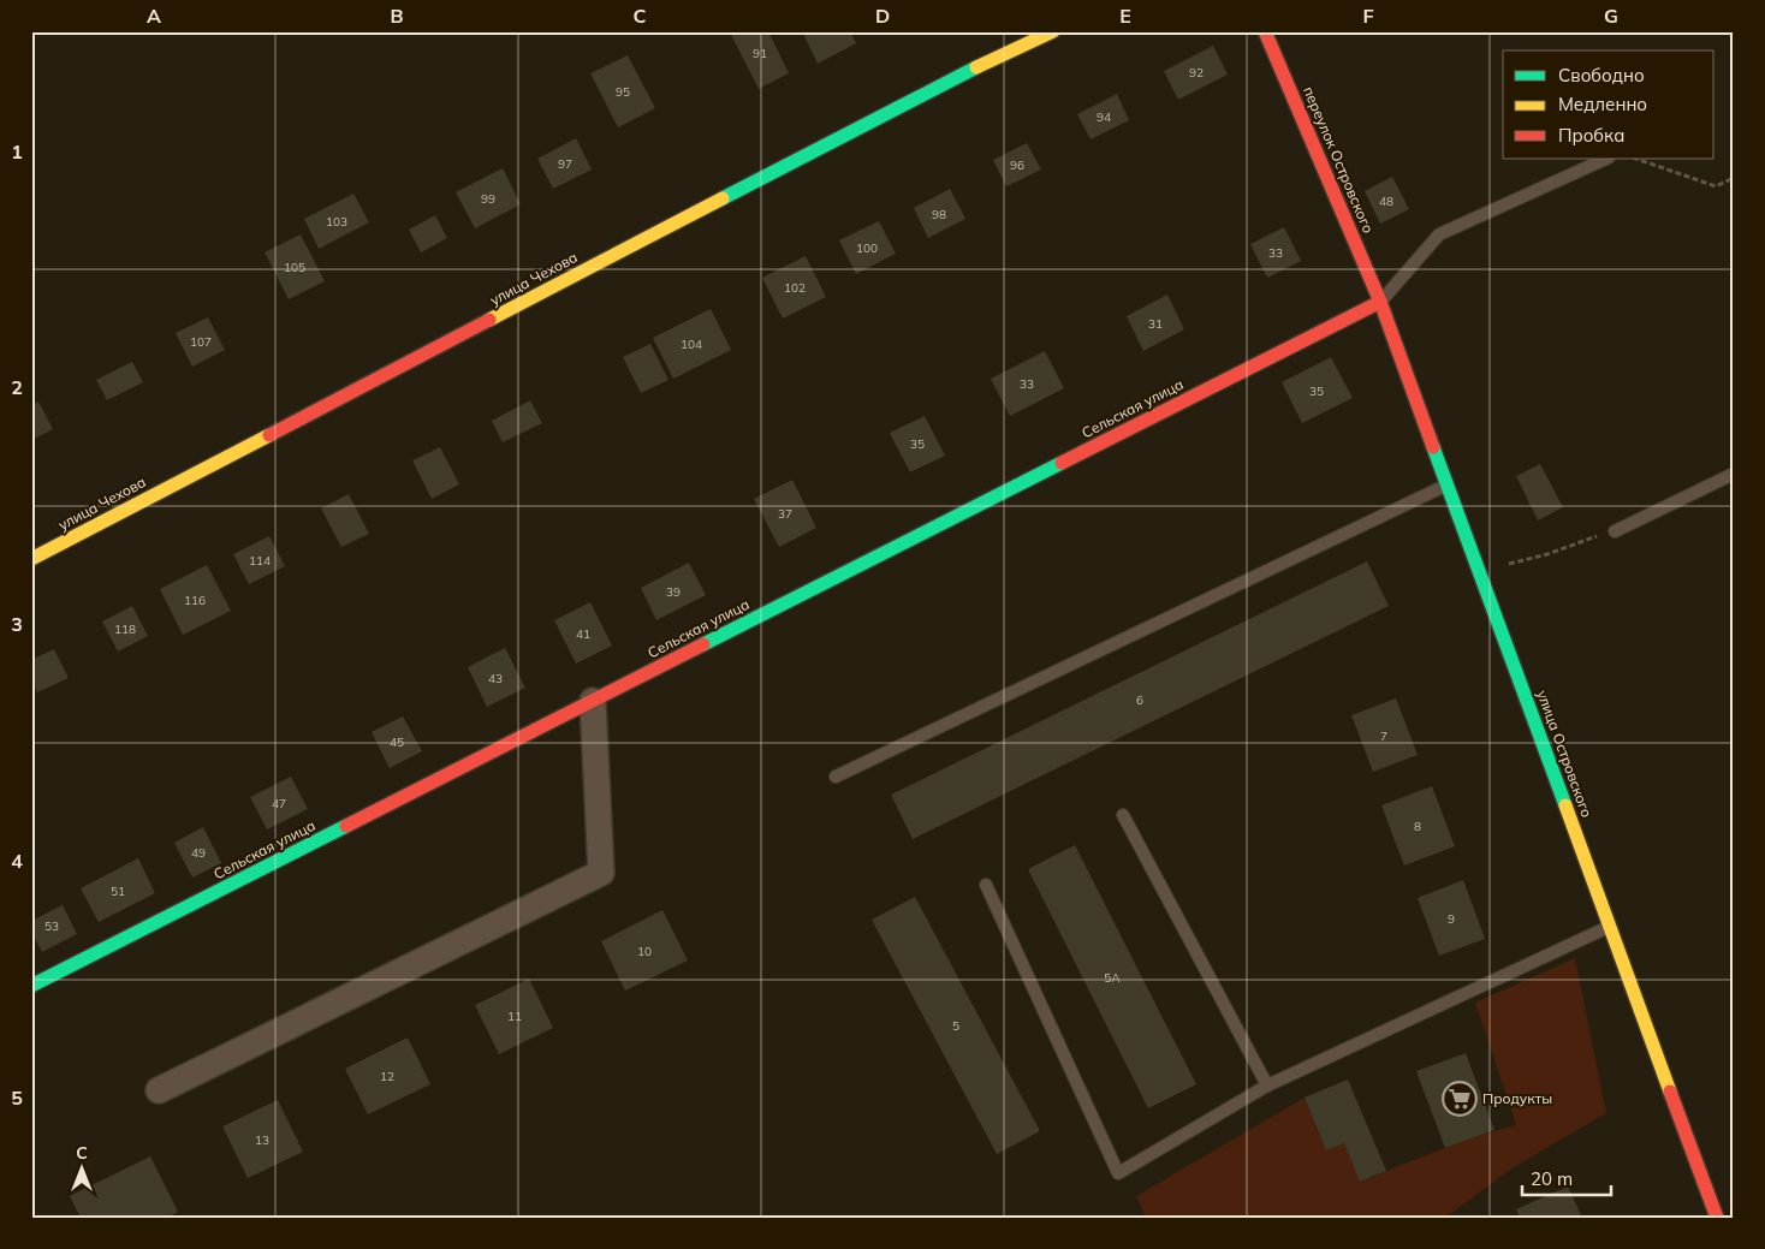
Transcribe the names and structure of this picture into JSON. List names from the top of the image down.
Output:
{
  "streets": {
    "street": [
      "переулок Островского",
      "улица Чехова",
      "Сельская улица",
      "улица Островского"
    ]
  },
  "crossings": [
    ["переулок Островского", "Сельская улица"],
    ["переулок Островского", "улица Островского"],
    ["Сельская улица", "улица Островского"]
  ],
  "places": {
    "supermarket": ["Продукты"]
  },
  "house_numbers": [
    "91",
    "92",
    "95",
    "94",
    "97",
    "96",
    "99",
    "48",
    "98",
    "103",
    "100",
    "33",
    "105",
    "102",
    "31",
    "107",
    "104",
    "33",
    "35",
    "35",
    "37",
    "114",
    "39",
    "116",
    "118",
    "41",
    "43",
    "6",
    "7",
    "45",
    "47",
    "8",
    "49",
    "51",
    "9",
    "53",
    "10",
    "5А",
    "11",
    "5",
    "12",
    "13"
  ],
  "legend": ["Свободно", "Медленно", "Пробка"],
  "scale_bar": "20 m",
  "north": "top",
  "grid": {
    "columns": [
      "A",
      "B",
      "C",
      "D",
      "E",
      "F",
      "G"
    ],
    "rows": [
      "1",
      "2",
      "3",
      "4",
      "5"
    ]
  }
}
